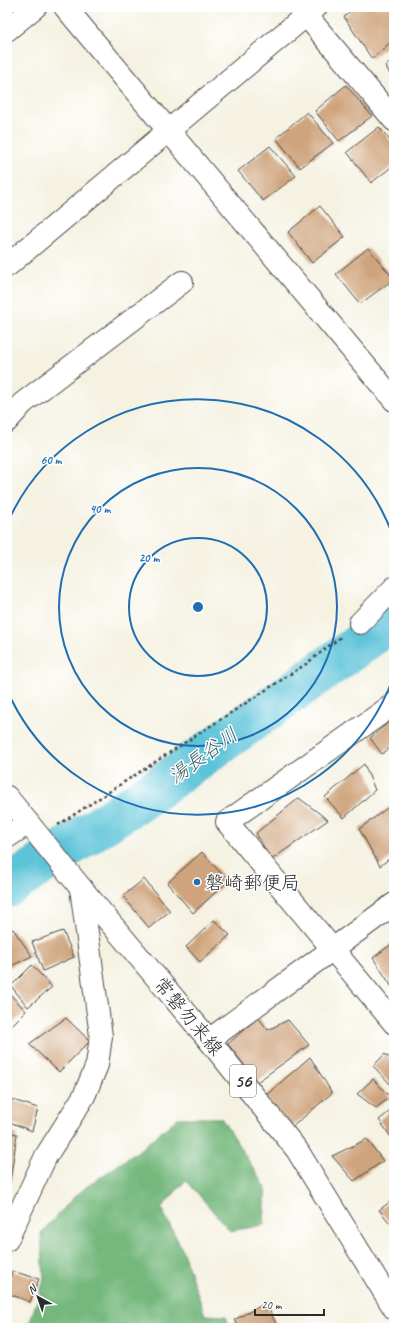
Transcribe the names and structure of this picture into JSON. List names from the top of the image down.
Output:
{
  "streets": {
    "street": ["常磐勿来線", "56"]
  },
  "water": ["湯長谷川"],
  "places": ["磐崎郵便局"],
  "scale_bar": "20 m",
  "north": "top left",
  "rings": ["60 m", "40 m", "20 m"]
}
